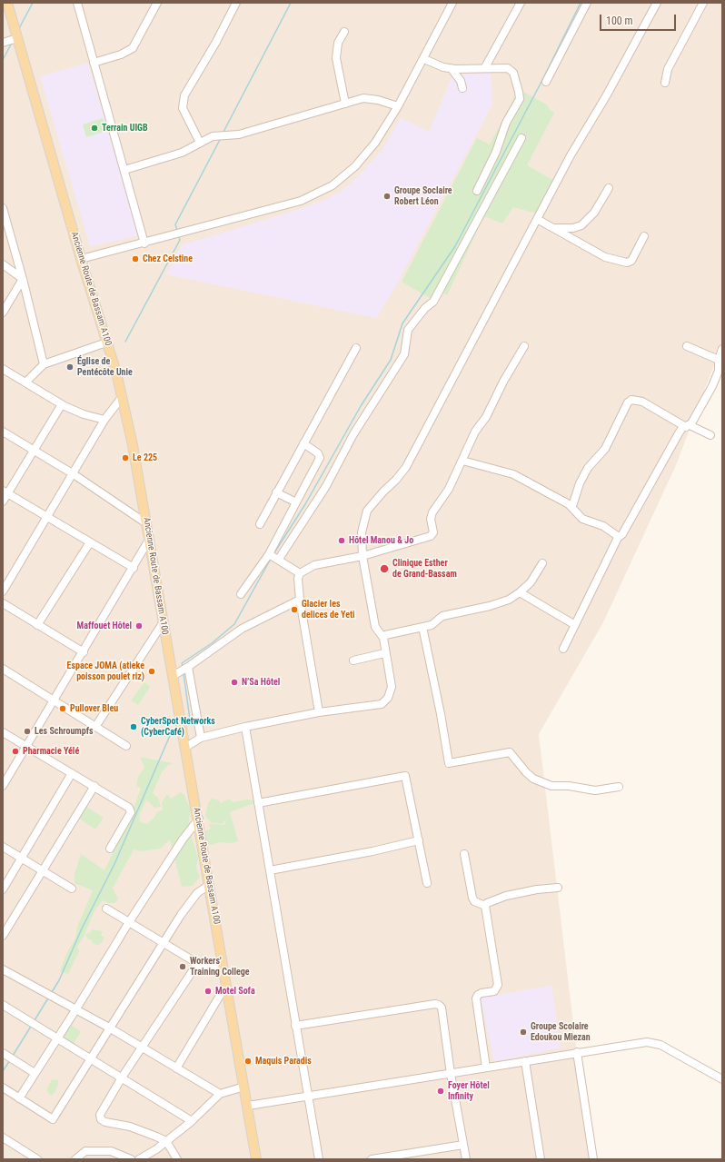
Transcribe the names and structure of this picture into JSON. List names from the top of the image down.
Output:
{
  "streets": {
    "main road": ["Ancienne Route de Bassam A100"]
  },
  "places": [
    "Terrain UIGB",
    "Groupe Soclaire Robert Léon",
    "Chez Celstine",
    "Église de Pentécôte Unie",
    "Le 225",
    "Hôtel Manou & Jo",
    "Clinique Esther de Grand-Bassam",
    "Glacier les delices de Yeti",
    "Maffouet Hôtel",
    "Espace JOMA (atieke poisson poulet riz)",
    "N’Sa Hôtel",
    "Pullover Bleu",
    "CyberSpot Networks (CyberCafé)",
    "Les Schroumpfs",
    "Pharmacie Yélé",
    "Workers' Training College",
    "Motel Sofa",
    "Groupe Scolaire Edoukou Miezan",
    "Maquis Paradis",
    "Foyer Hôtel Infinity"
  ],
  "scale_bar": "100 m"
}
